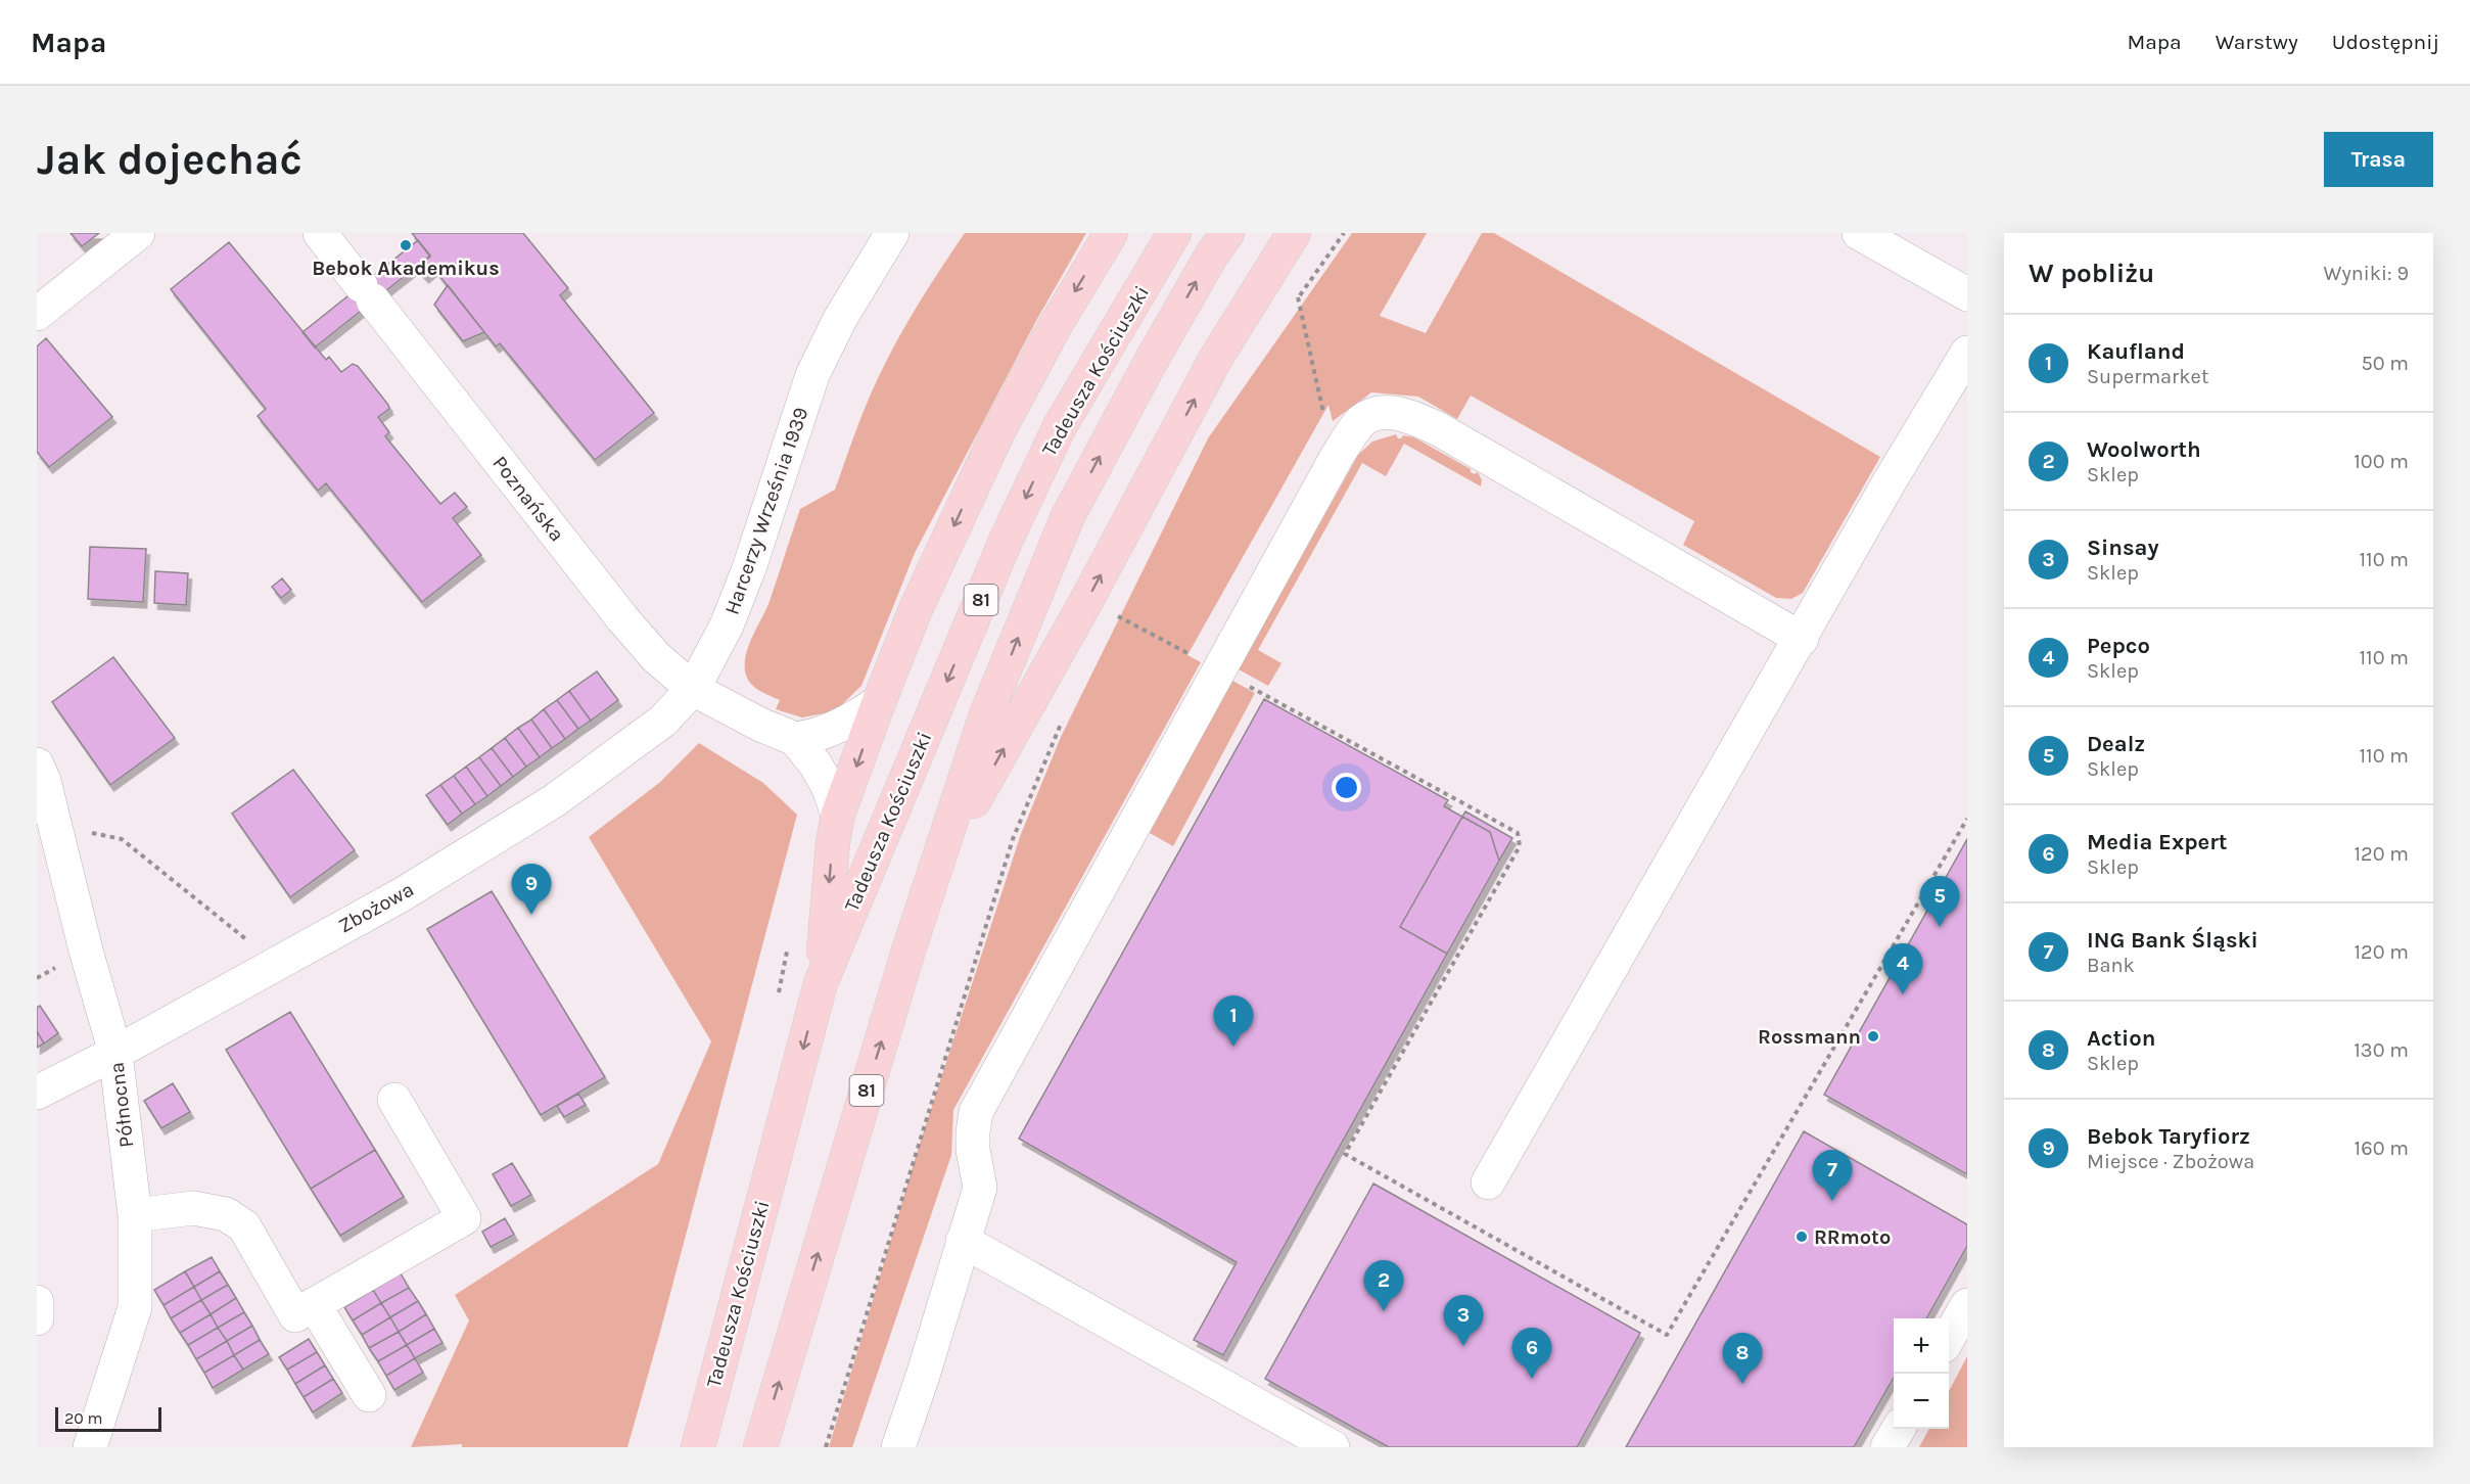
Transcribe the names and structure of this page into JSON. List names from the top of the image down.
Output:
{
  "streets": {
    "main road": ["Tadeusza Kościuszki", "81"],
    "street": [
      "Poznańska",
      "Harcerzy Września 1939",
      "Zbożowa",
      "Północna"
    ]
  },
  "crossings": [
    ["Poznańska", "Harcerzy Września 1939"],
    ["Poznańska", "Zbożowa"],
    ["Harcerzy Września 1939", "Zbożowa"],
    ["Zbożowa", "Północna"]
  ],
  "places": ["Bebok Akademikus", "Rossmann", "RRmoto"],
  "scale_bar": "20 m",
  "page": {
    "header": "Mapa",
    "nav": ["Mapa", "Warstwy", "Udostępnij"],
    "buttons": "Trasa",
    "title": "Jak dojechać",
    "heading": ["W pobliżu", "Wyniki: 9"],
    "list": [
      {
        "mark": "1",
        "name": "Kaufland",
        "note": "Supermarket",
        "value": "50 m"
      },
      {
        "mark": "2",
        "name": "Woolworth",
        "note": "Sklep",
        "value": "100 m"
      },
      {
        "mark": "3",
        "name": "Sinsay",
        "note": "Sklep",
        "value": "110 m"
      },
      {
        "mark": "4",
        "name": "Pepco",
        "note": "Sklep",
        "value": "110 m"
      },
      {
        "mark": "5",
        "name": "Dealz",
        "note": "Sklep",
        "value": "110 m"
      },
      {
        "mark": "6",
        "name": "Media Expert",
        "note": "Sklep",
        "value": "120 m"
      },
      {
        "mark": "7",
        "name": "ING Bank Śląski",
        "note": "Bank",
        "value": "120 m"
      },
      {
        "mark": "8",
        "name": "Action",
        "note": "Sklep",
        "value": "130 m"
      },
      {
        "mark": "9",
        "name": "Bebok Taryfiorz",
        "note": "Miejsce · Zbożowa",
        "value": "160 m"
      }
    ],
    "pins": [
      "9",
      "5",
      "4",
      "1",
      "7",
      "2",
      "3",
      "6",
      "8"
    ],
    "map_buttons": ["+", "−"],
    "scale": "20 m"
  }
}
